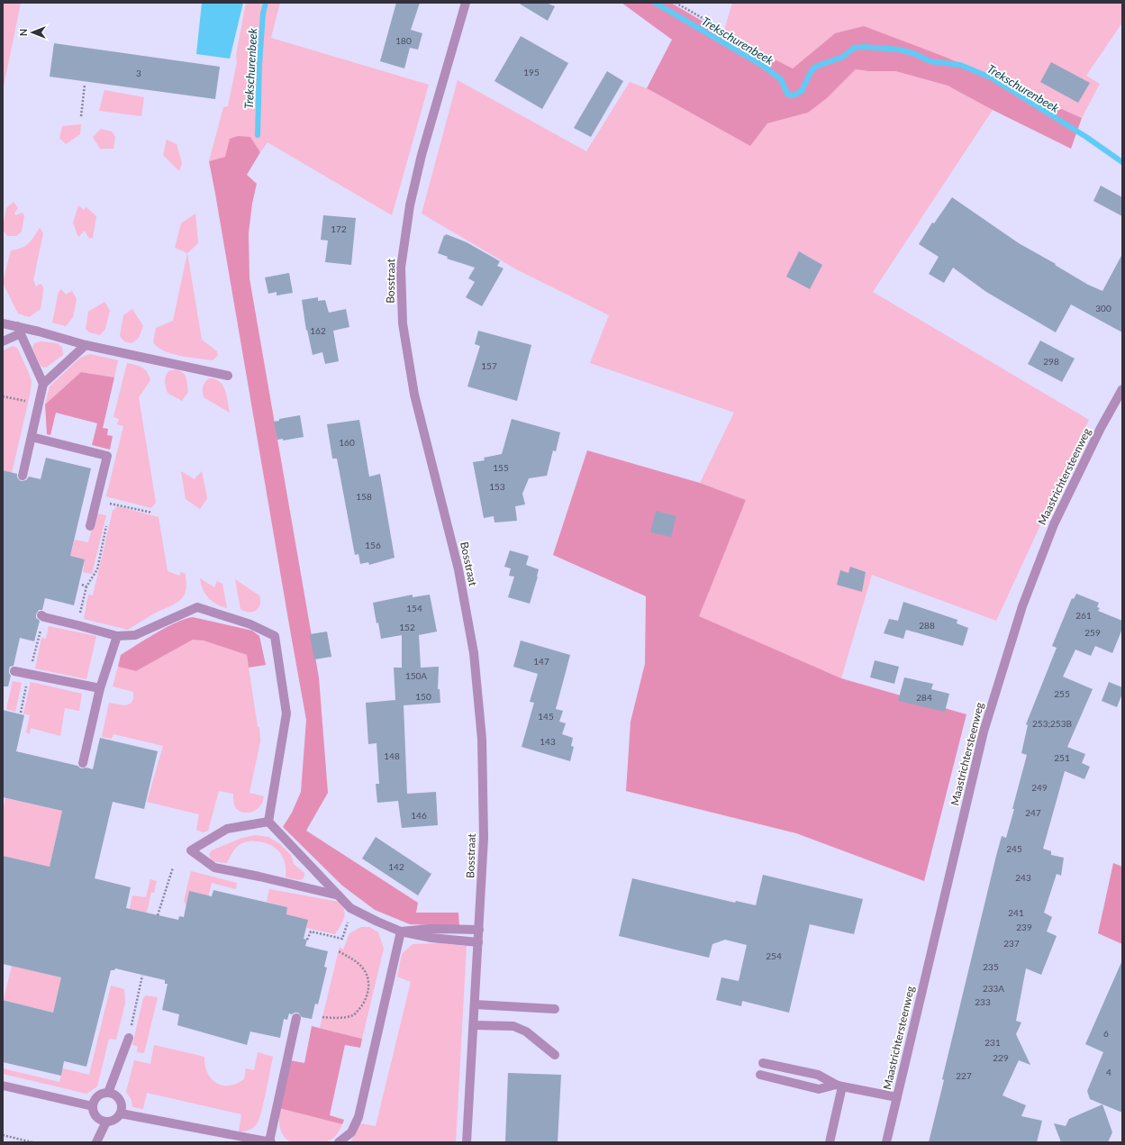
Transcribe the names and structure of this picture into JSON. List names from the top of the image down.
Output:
{
  "streets": {
    "street": ["Bosstraat", "Maastrichtersteenweg"]
  },
  "water": ["Trekschurenbeek"],
  "house_numbers": [
    "180",
    "195",
    "3",
    "172",
    "300",
    "162",
    "298",
    "157",
    "160",
    "155",
    "153",
    "158",
    "156",
    "154",
    "261",
    "288",
    "152",
    "259",
    "147",
    "150A",
    "255",
    "150",
    "284",
    "145",
    "253;253B",
    "143",
    "148",
    "251",
    "249",
    "247",
    "146",
    "245",
    "142",
    "243",
    "241",
    "239",
    "237",
    "254",
    "235",
    "233A",
    "233",
    "6",
    "231",
    "229",
    "4",
    "227"
  ],
  "north": "left"
}
